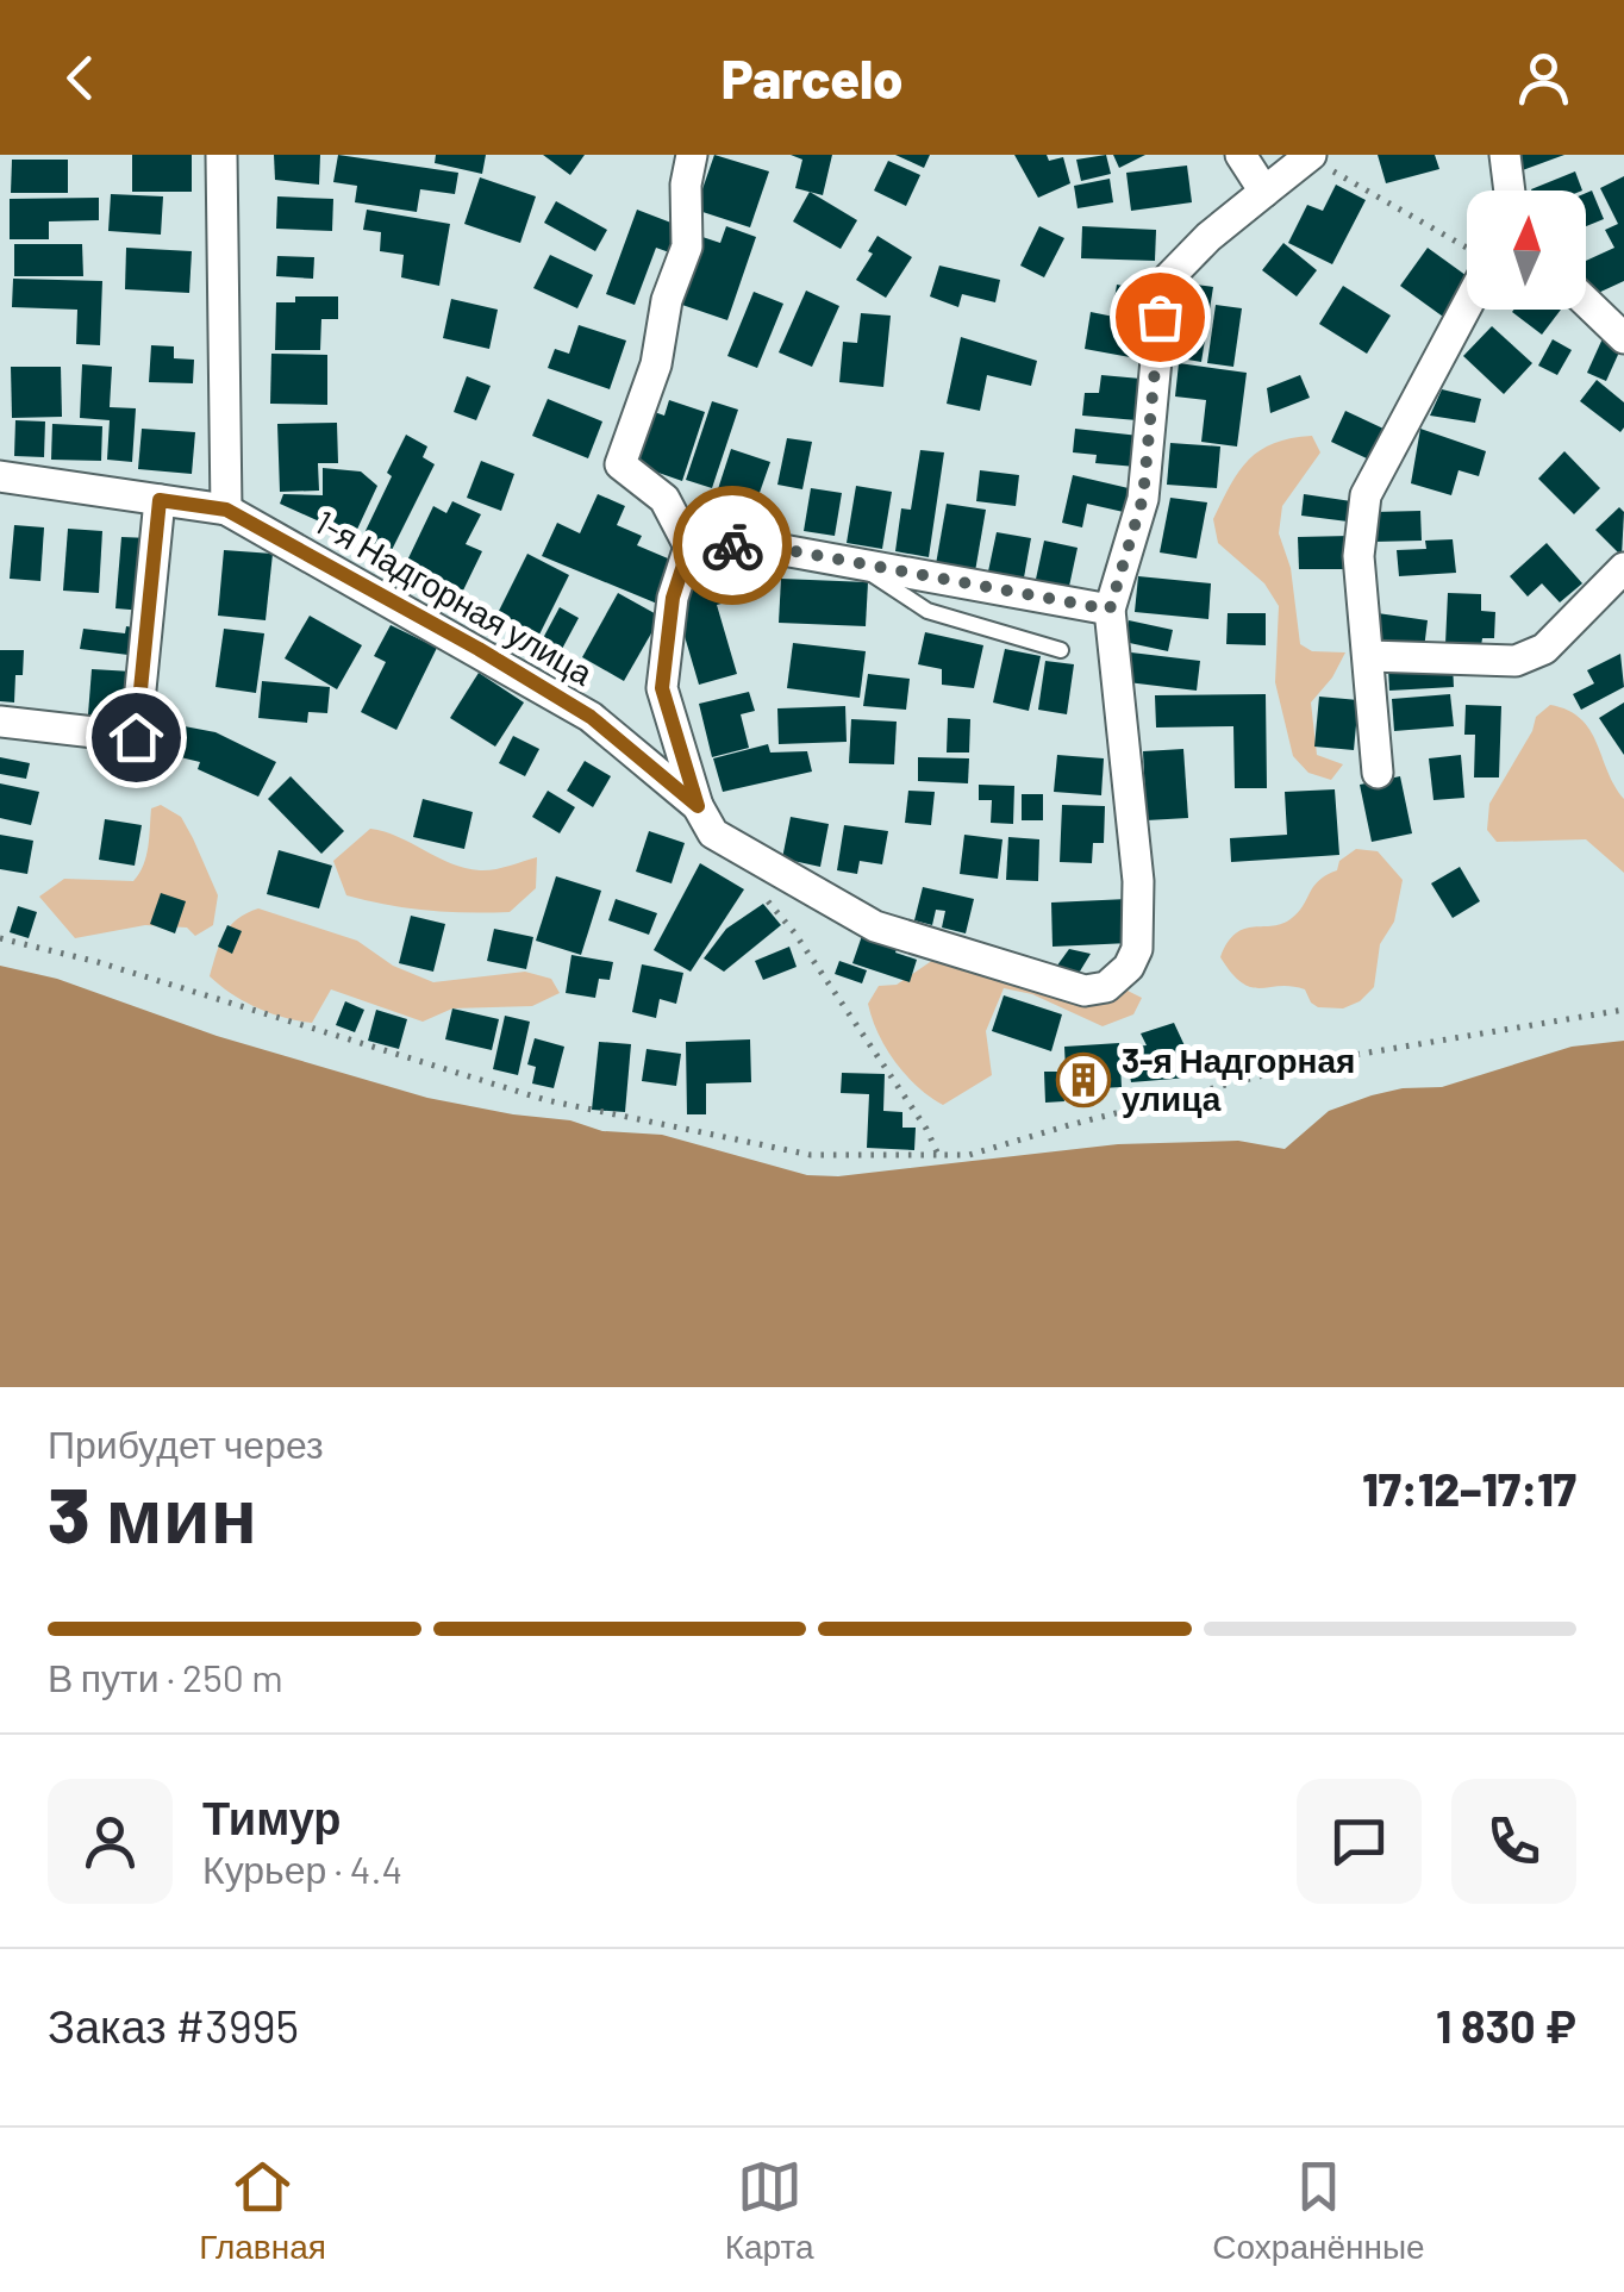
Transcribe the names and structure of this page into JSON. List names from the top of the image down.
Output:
{
  "streets": {
    "street": ["1-я Надгорная улица"]
  },
  "places": {
    "building": ["3-я Надгорная улица"]
  },
  "north": "top",
  "page": {
    "header": "Parcelo",
    "heading": ["3 мин", "Прибудет через", "17:12–17:17"],
    "panel": [
      "Тимур",
      "Курьер · 4.4",
      "Заказ #3995",
      "1 830 ₽"
    ],
    "bar": "В пути · 250 m",
    "tabs": ["Главная", "Карта", "Сохранённые"]
  }
}
